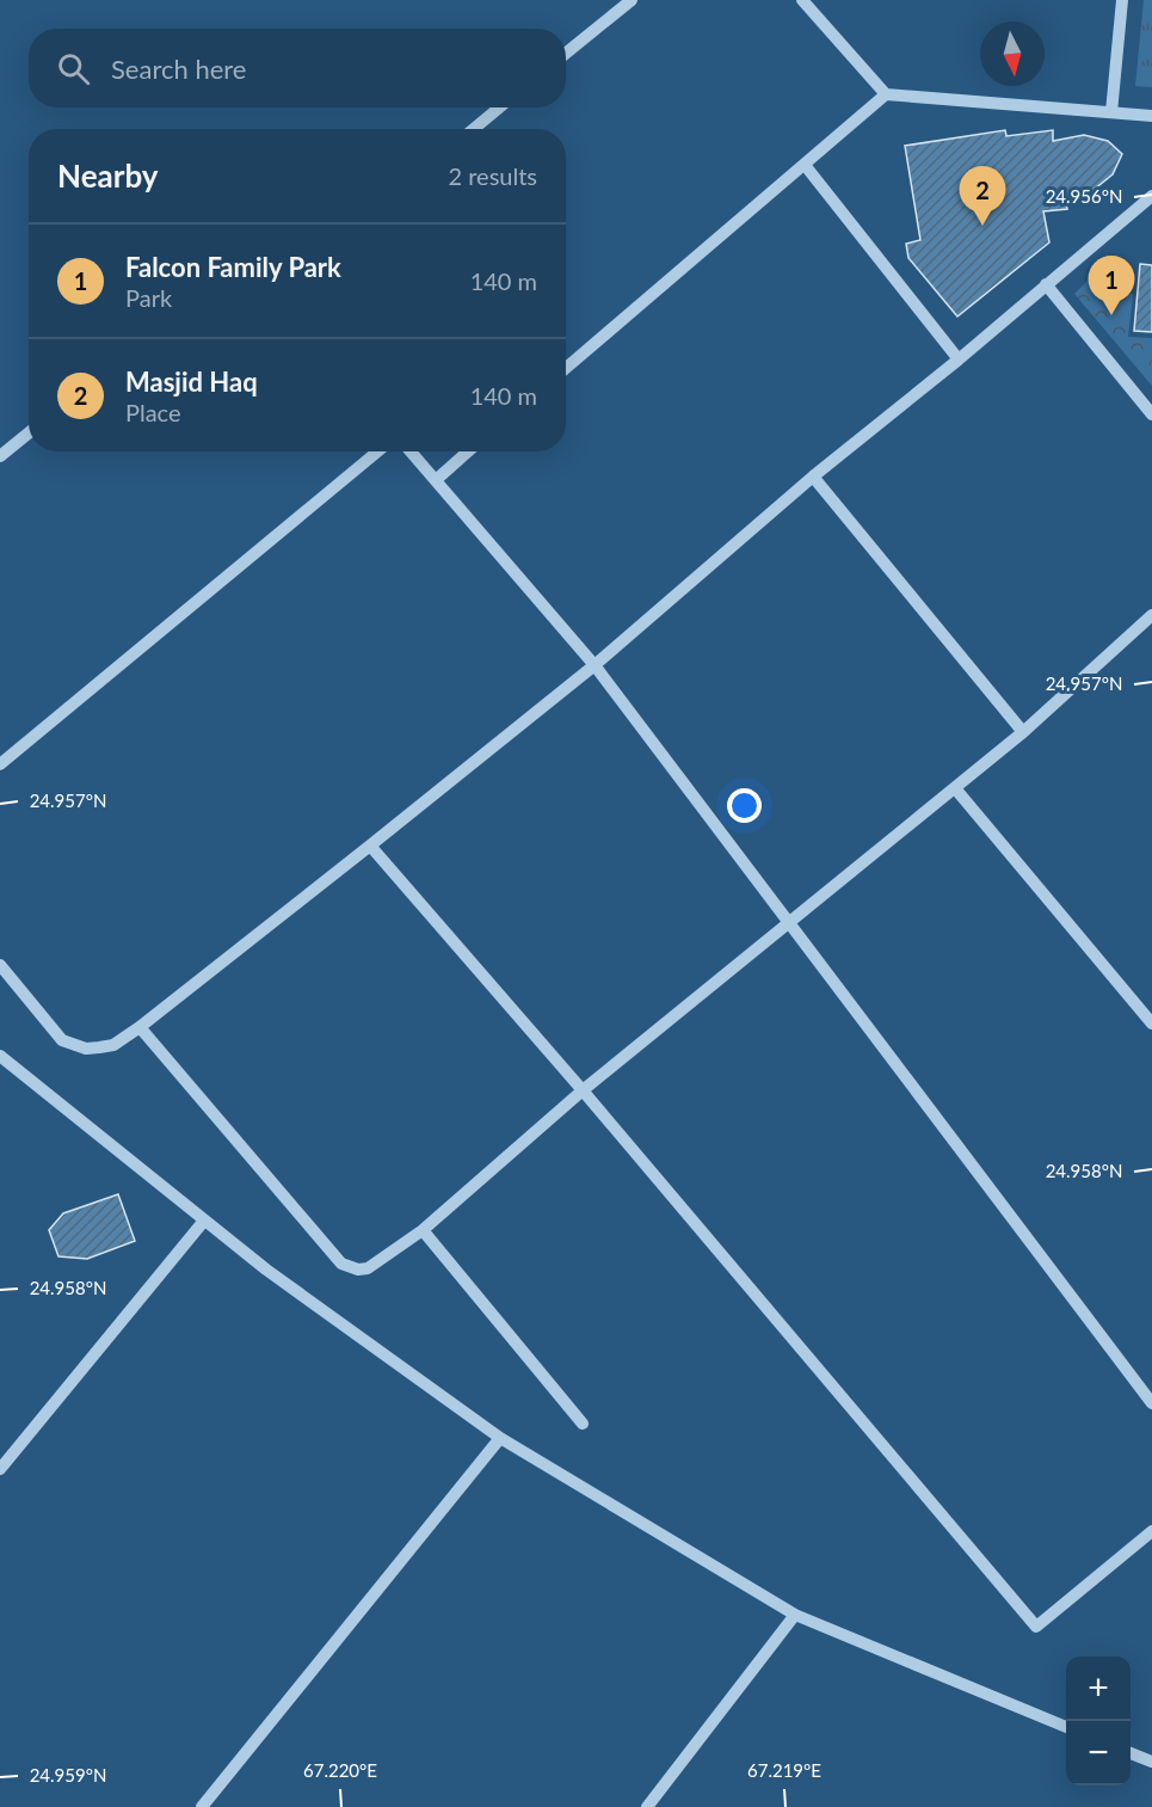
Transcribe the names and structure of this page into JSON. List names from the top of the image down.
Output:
{
  "north": "bottom",
  "page": {
    "search": "Search here",
    "heading": ["Nearby", "2 results"],
    "pins": ["2", "1"],
    "list": [
      {
        "mark": "1",
        "name": "Falcon Family Park",
        "note": "Park",
        "value": "140 m"
      },
      {
        "mark": "2",
        "name": "Masjid Haq",
        "note": "Place",
        "value": "140 m"
      }
    ],
    "map_buttons": ["+", "−"]
  },
  "coordinates": [
    "24.956°N",
    "24.957°N",
    "24.958°N",
    "67.220°E",
    "67.219°E",
    "24.959°N"
  ]
}
